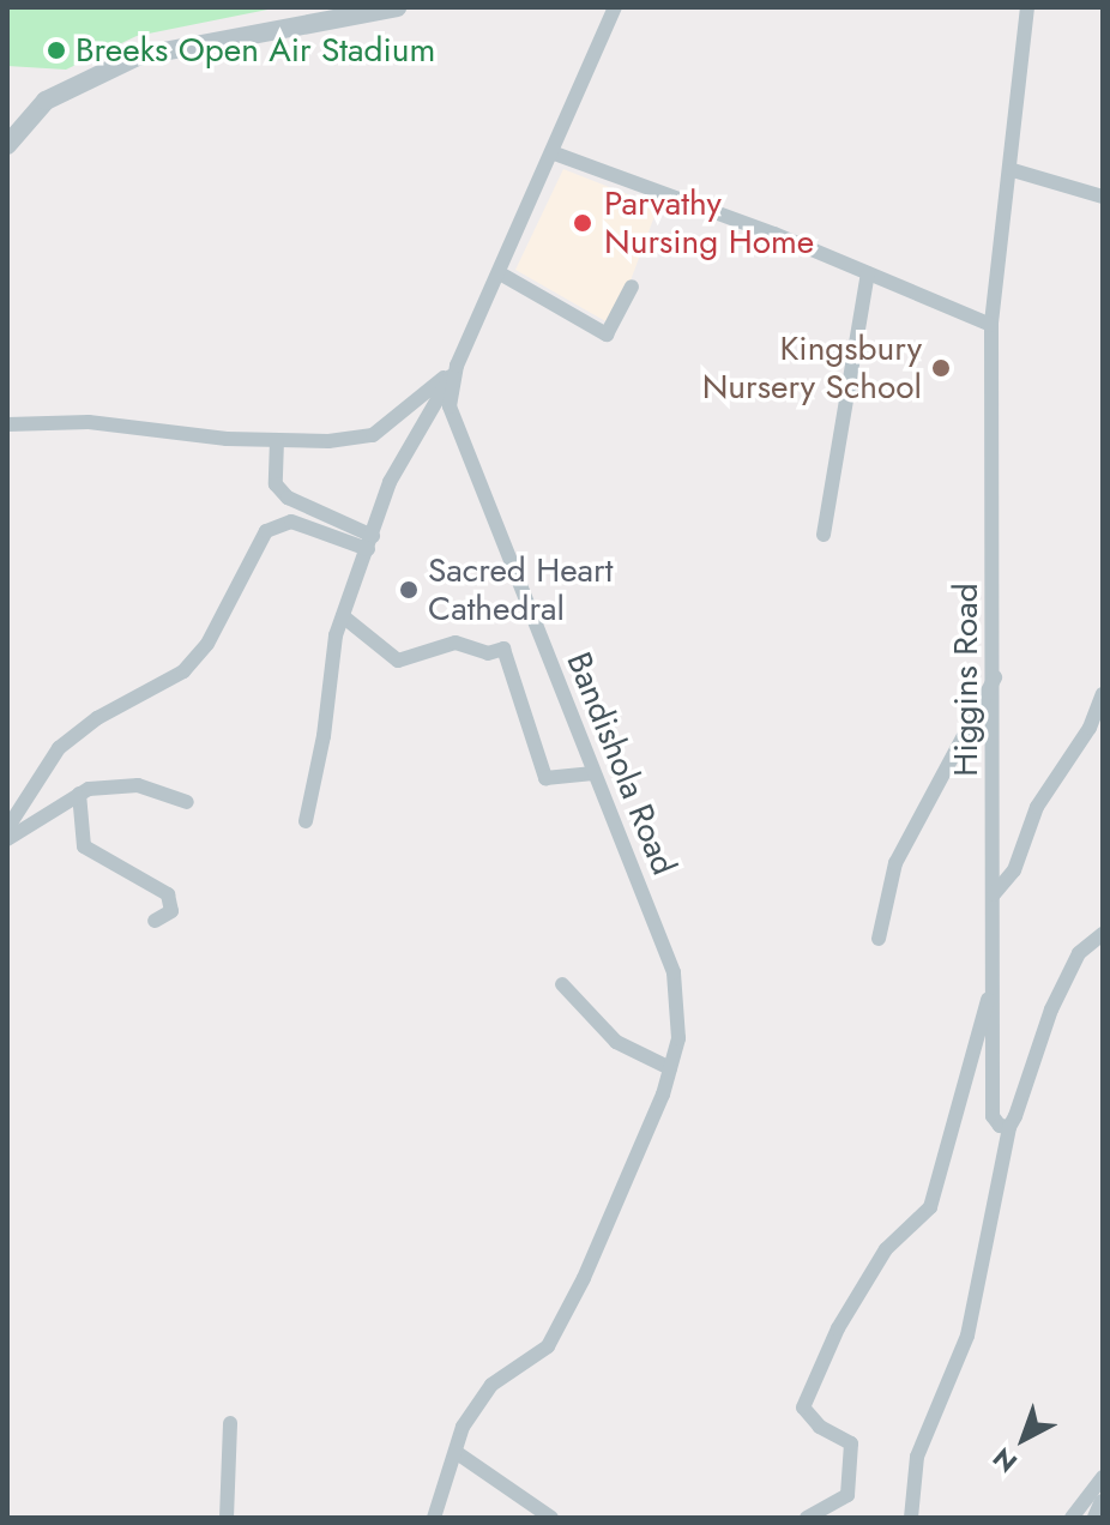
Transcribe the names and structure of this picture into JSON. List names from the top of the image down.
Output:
{
  "streets": {
    "street": ["Higgins Road", "Bandishola Road"]
  },
  "places": [
    "Breeks Open Air Stadium",
    "Parvathy Nursing Home",
    "Kingsbury Nursery School",
    "Sacred Heart Cathedral"
  ],
  "north": "bottom left"
}
